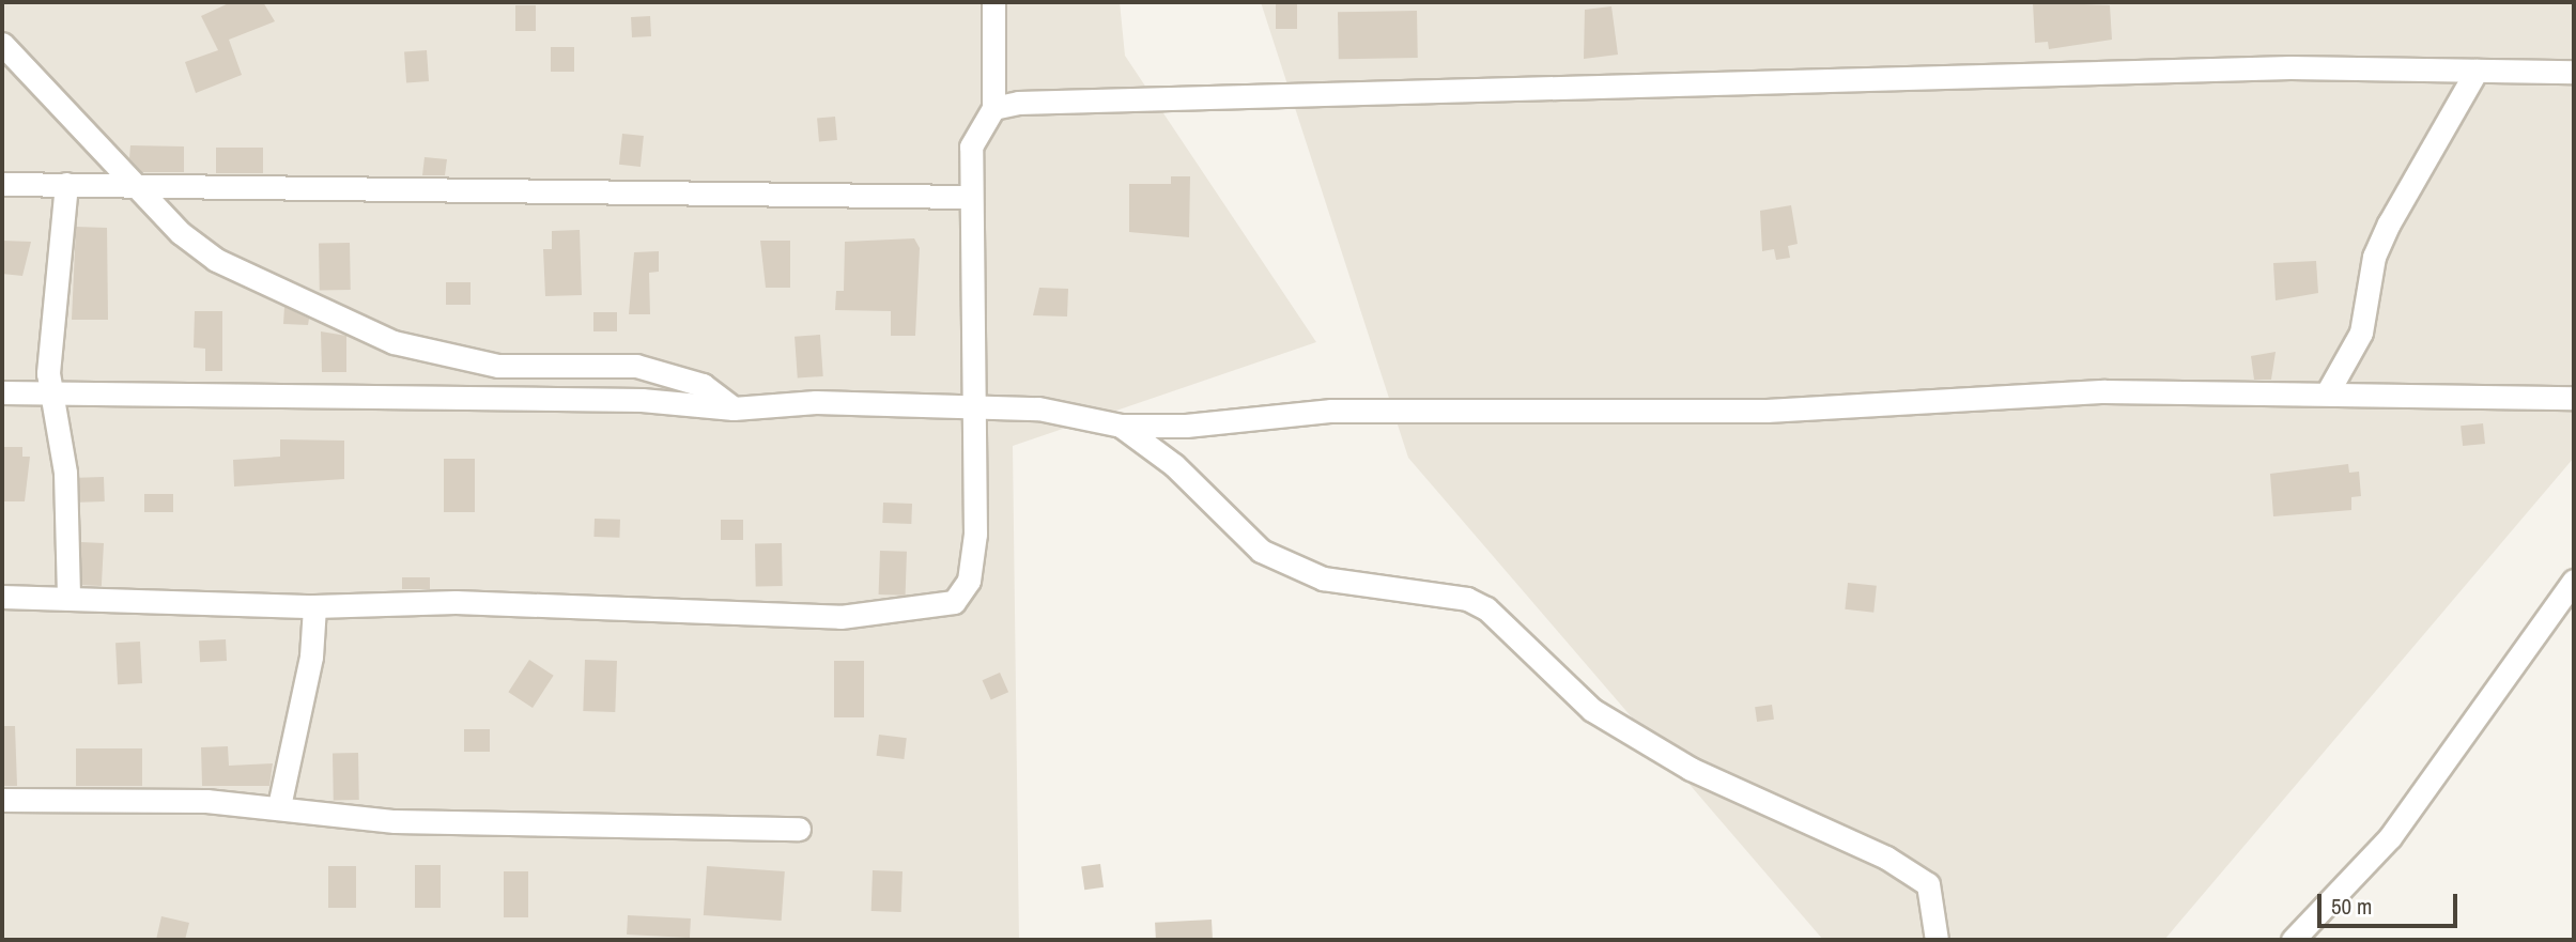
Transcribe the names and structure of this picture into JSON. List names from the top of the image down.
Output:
{
  "scale_bar": "50 m"
}
